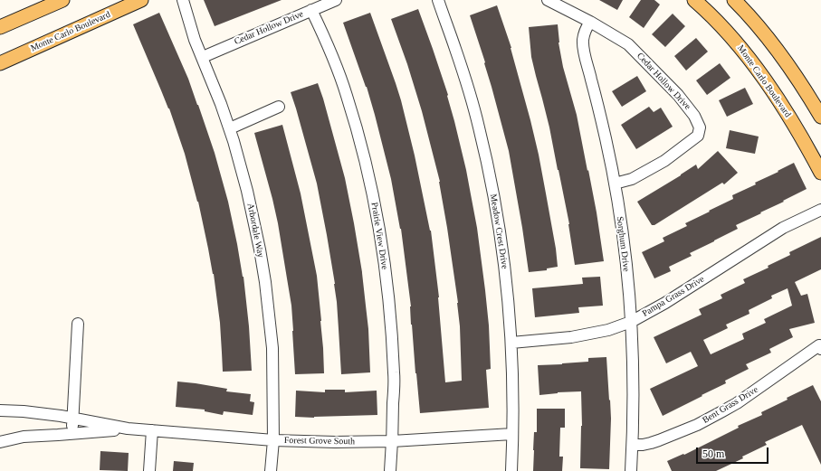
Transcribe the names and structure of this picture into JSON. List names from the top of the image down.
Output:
{
  "streets": {
    "main road": ["Monte Carlo Boulevard"],
    "street": [
      "Cedar Hollow Drive",
      "Arbordale Way",
      "Meadow Crest Drive",
      "Prairie View Drive",
      "Sorghum Drive",
      "Pampa Grass Drive",
      "Bent Grass Drive",
      "Forest Grove South"
    ]
  },
  "crossings": [
    ["Cedar Hollow Drive", "Arbordale Way"],
    ["Cedar Hollow Drive", "Prairie View Drive"],
    ["Cedar Hollow Drive", "Sorghum Drive"],
    ["Arbordale Way", "Forest Grove South"],
    ["Meadow Crest Drive", "Pampa Grass Drive"],
    ["Meadow Crest Drive", "Forest Grove South"],
    ["Prairie View Drive", "Forest Grove South"],
    ["Sorghum Drive", "Pampa Grass Drive"],
    ["Sorghum Drive", "Bent Grass Drive"]
  ],
  "scale_bar": "50 m"
}
